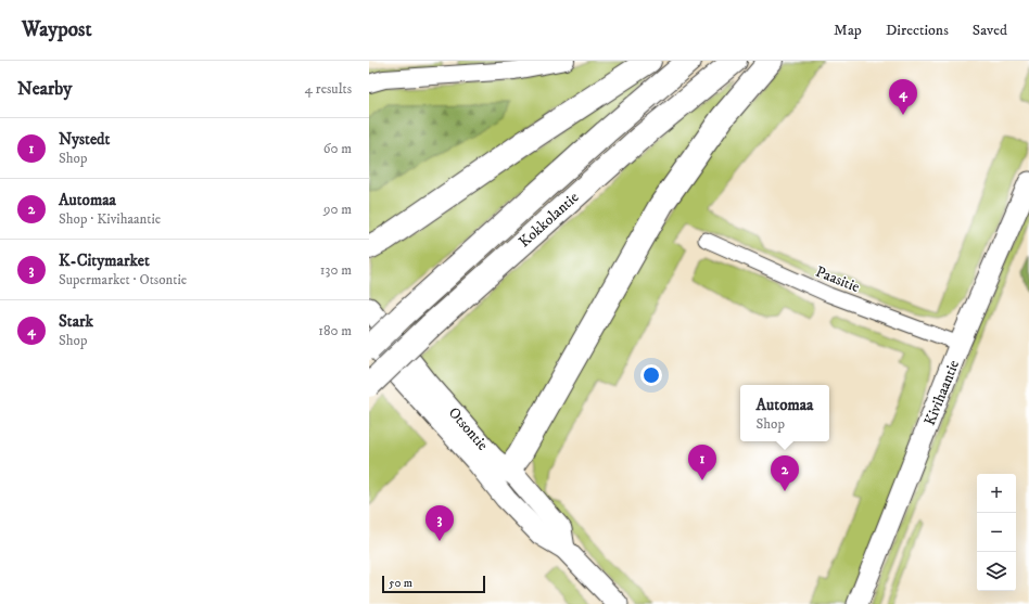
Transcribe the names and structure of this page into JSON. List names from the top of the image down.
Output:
{
  "streets": {
    "highway": ["Kokkolantie"],
    "main road": ["Kivihaantie", "Otsontie"],
    "street": ["Paasitie"]
  },
  "crossings": [
    ["Paasitie", "Kivihaantie"]
  ],
  "scale_bar": "50 m",
  "page": {
    "header": "Waypost",
    "nav": ["Map", "Directions", "Saved"],
    "heading": ["Nearby", "4 results"],
    "pins": [
      "4",
      "1",
      "2",
      "3"
    ],
    "list": [
      {
        "mark": "1",
        "name": "Nystedt",
        "note": "Shop",
        "value": "60 m"
      },
      {
        "mark": "2",
        "name": "Automaa",
        "note": "Shop · Kivihaantie",
        "value": "90 m"
      },
      {
        "mark": "3",
        "name": "K-Citymarket",
        "note": "Supermarket · Otsontie",
        "value": "130 m"
      },
      {
        "mark": "4",
        "name": "Stark",
        "note": "Shop",
        "value": "180 m"
      }
    ],
    "popup": ["Automaa", "Shop"],
    "map_buttons": ["+", "−"],
    "scale": "50 m"
  }
}
